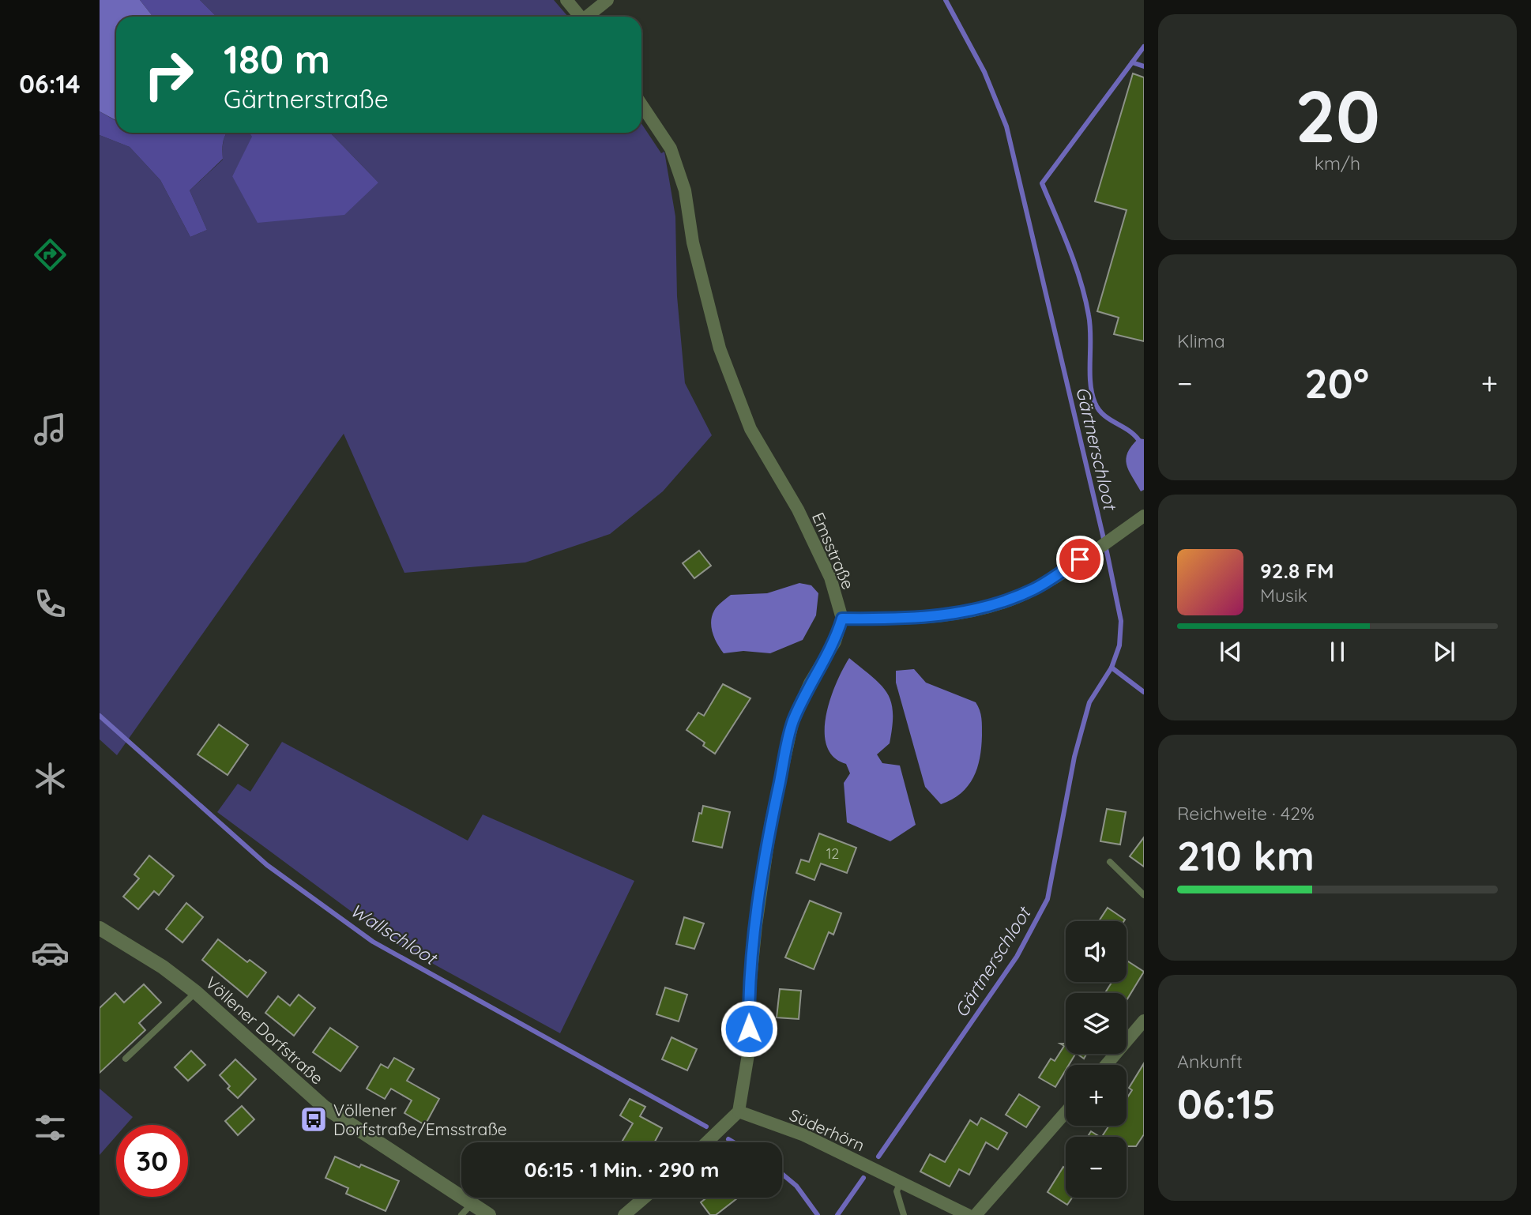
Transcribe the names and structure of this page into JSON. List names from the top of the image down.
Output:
{
  "streets": {
    "street": ["Emsstraße", "Völlener Dorfstraße", "Süderhörn"]
  },
  "water": ["Gärtnerschloot", "Wallschloot"],
  "places": {
    "bus stop": ["Völlener Dorfstraße/Emsstraße"]
  },
  "house_numbers": ["12"],
  "page": {
    "tabs": "06:14",
    "tile": [
      ["20", "km/h"],
      "Klima",
      ["Reichweite · 42%", "210 km"],
      ["Ankunft", "06:15"]
    ],
    "turn": ["180 m", "Gärtnerstraße"],
    "heat": ["−", "20°", "+"],
    "song": ["92.8 FM", "Musik"],
    "map_buttons": ["+", "−"],
    "limit": "30",
    "trip": "06:15 · 1 Min. · 290 m"
  }
}
